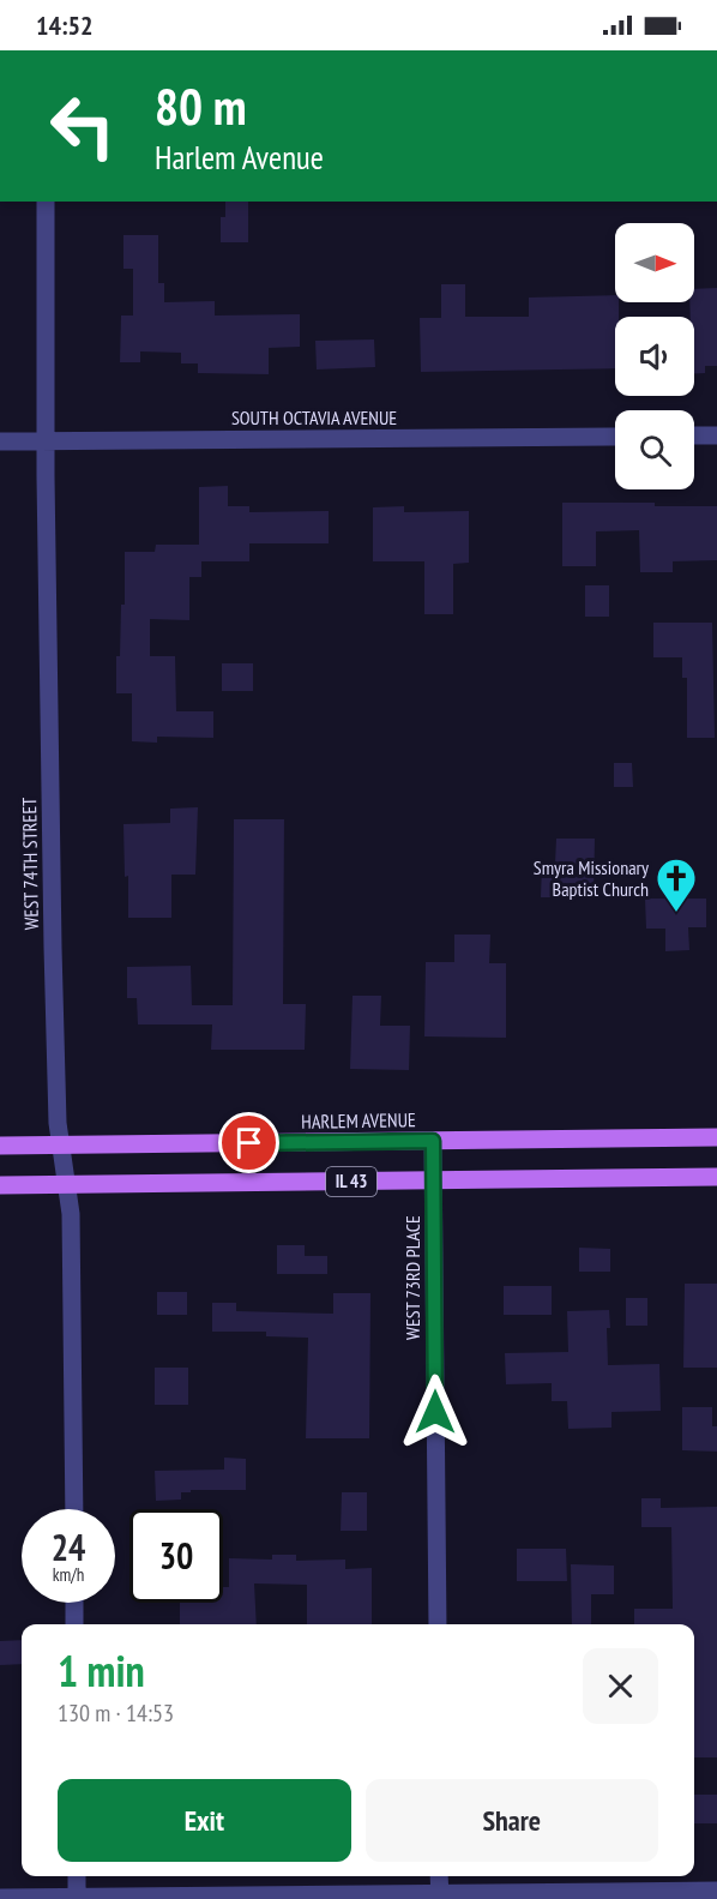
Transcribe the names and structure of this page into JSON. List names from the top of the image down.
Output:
{
  "streets": {
    "main road": ["HARLEM AVENUE", "IL 43"],
    "street": ["SOUTH OCTAVIA AVENUE", "WEST 74TH STREET", "WEST 73RD PLACE"]
  },
  "crossings": [
    ["SOUTH OCTAVIA AVENUE", "WEST 74TH STREET"],
    ["WEST 74TH STREET", "HARLEM AVENUE"],
    ["WEST 74TH STREET", "IL 43"],
    ["HARLEM AVENUE", "WEST 73RD PLACE"],
    ["IL 43", "WEST 73RD PLACE"]
  ],
  "places": {
    "church": ["Smyra Missionary Baptist Church"]
  },
  "north": "right",
  "page": {
    "status": "14:52",
    "turn": ["80 m", "Harlem Avenue"],
    "speed": "24 km/h",
    "limit": "30",
    "heading": ["1 min", "130 m · 14:53"],
    "buttons": ["Exit", "Share"]
  }
}
